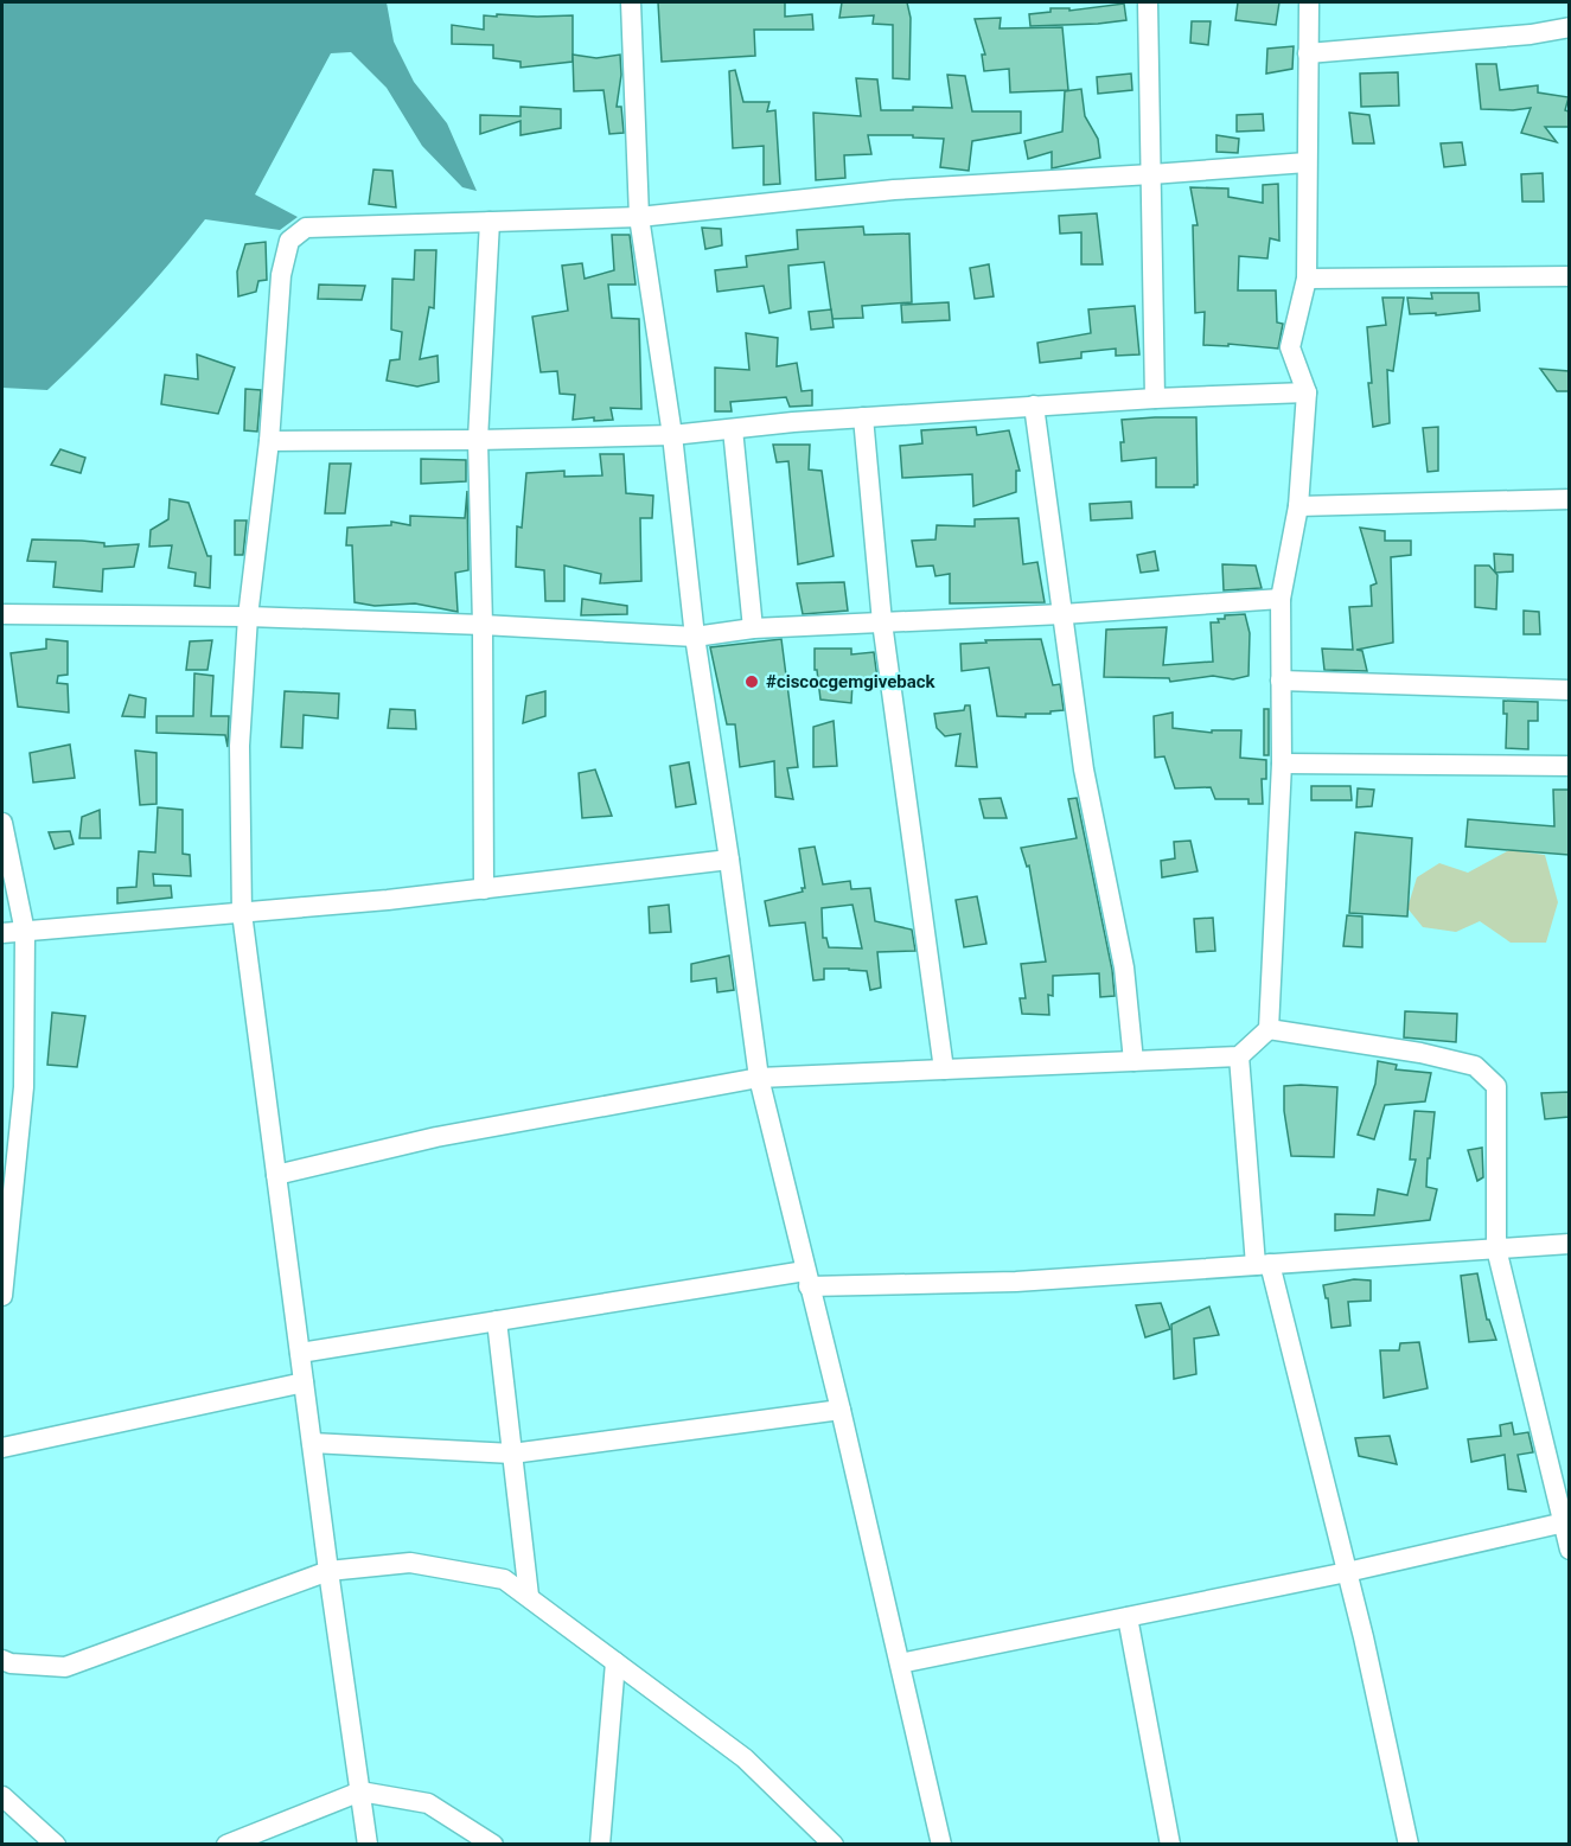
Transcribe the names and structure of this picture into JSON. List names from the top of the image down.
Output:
{
  "places": ["#ciscocgemgiveback"]
}
